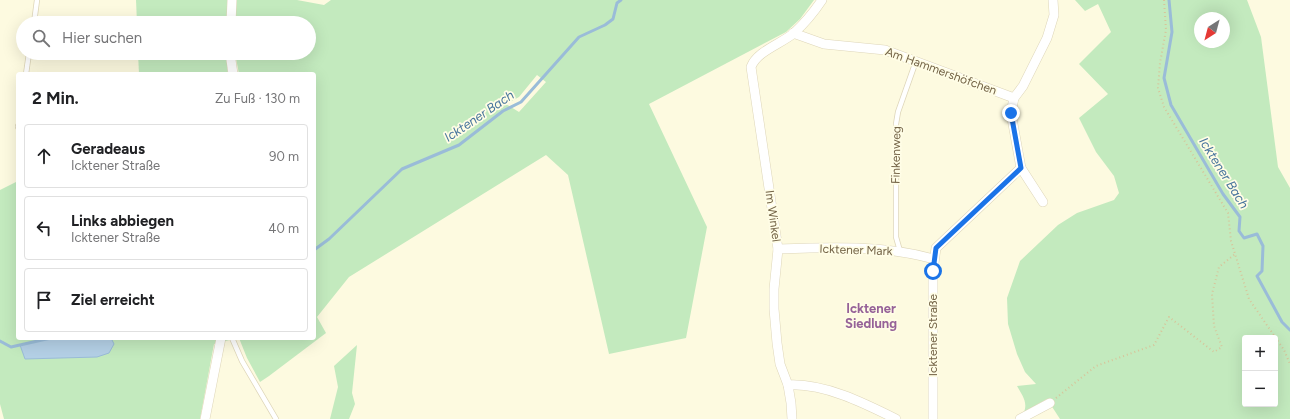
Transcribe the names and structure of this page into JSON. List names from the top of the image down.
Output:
{
  "streets": {
    "street": [
      "Am Hammershöfchen",
      "Im Winkel",
      "Icktener Mark",
      "Icktener Straße"
    ],
    "lane": ["Finkenweg"]
  },
  "crossings": [
    ["Am Hammershöfchen", "Finkenweg"],
    ["Am Hammershöfchen", "Im Winkel"],
    ["Finkenweg", "Icktener Mark"],
    ["Im Winkel", "Icktener Mark"],
    ["Icktener Mark", "Icktener Straße"]
  ],
  "districts": ["Icktener Siedlung"],
  "water": ["Icktener Bach"],
  "north": "bottom left",
  "page": {
    "search": "Hier suchen",
    "heading": ["2 Min.", "Zu Fuß · 130 m"],
    "list": [
      ["Geradeaus", "Icktener Straße", "90 m"],
      ["Links abbiegen", "Icktener Straße", "40 m"],
      "Ziel erreicht"
    ],
    "map_buttons": ["+", "−"]
  }
}
